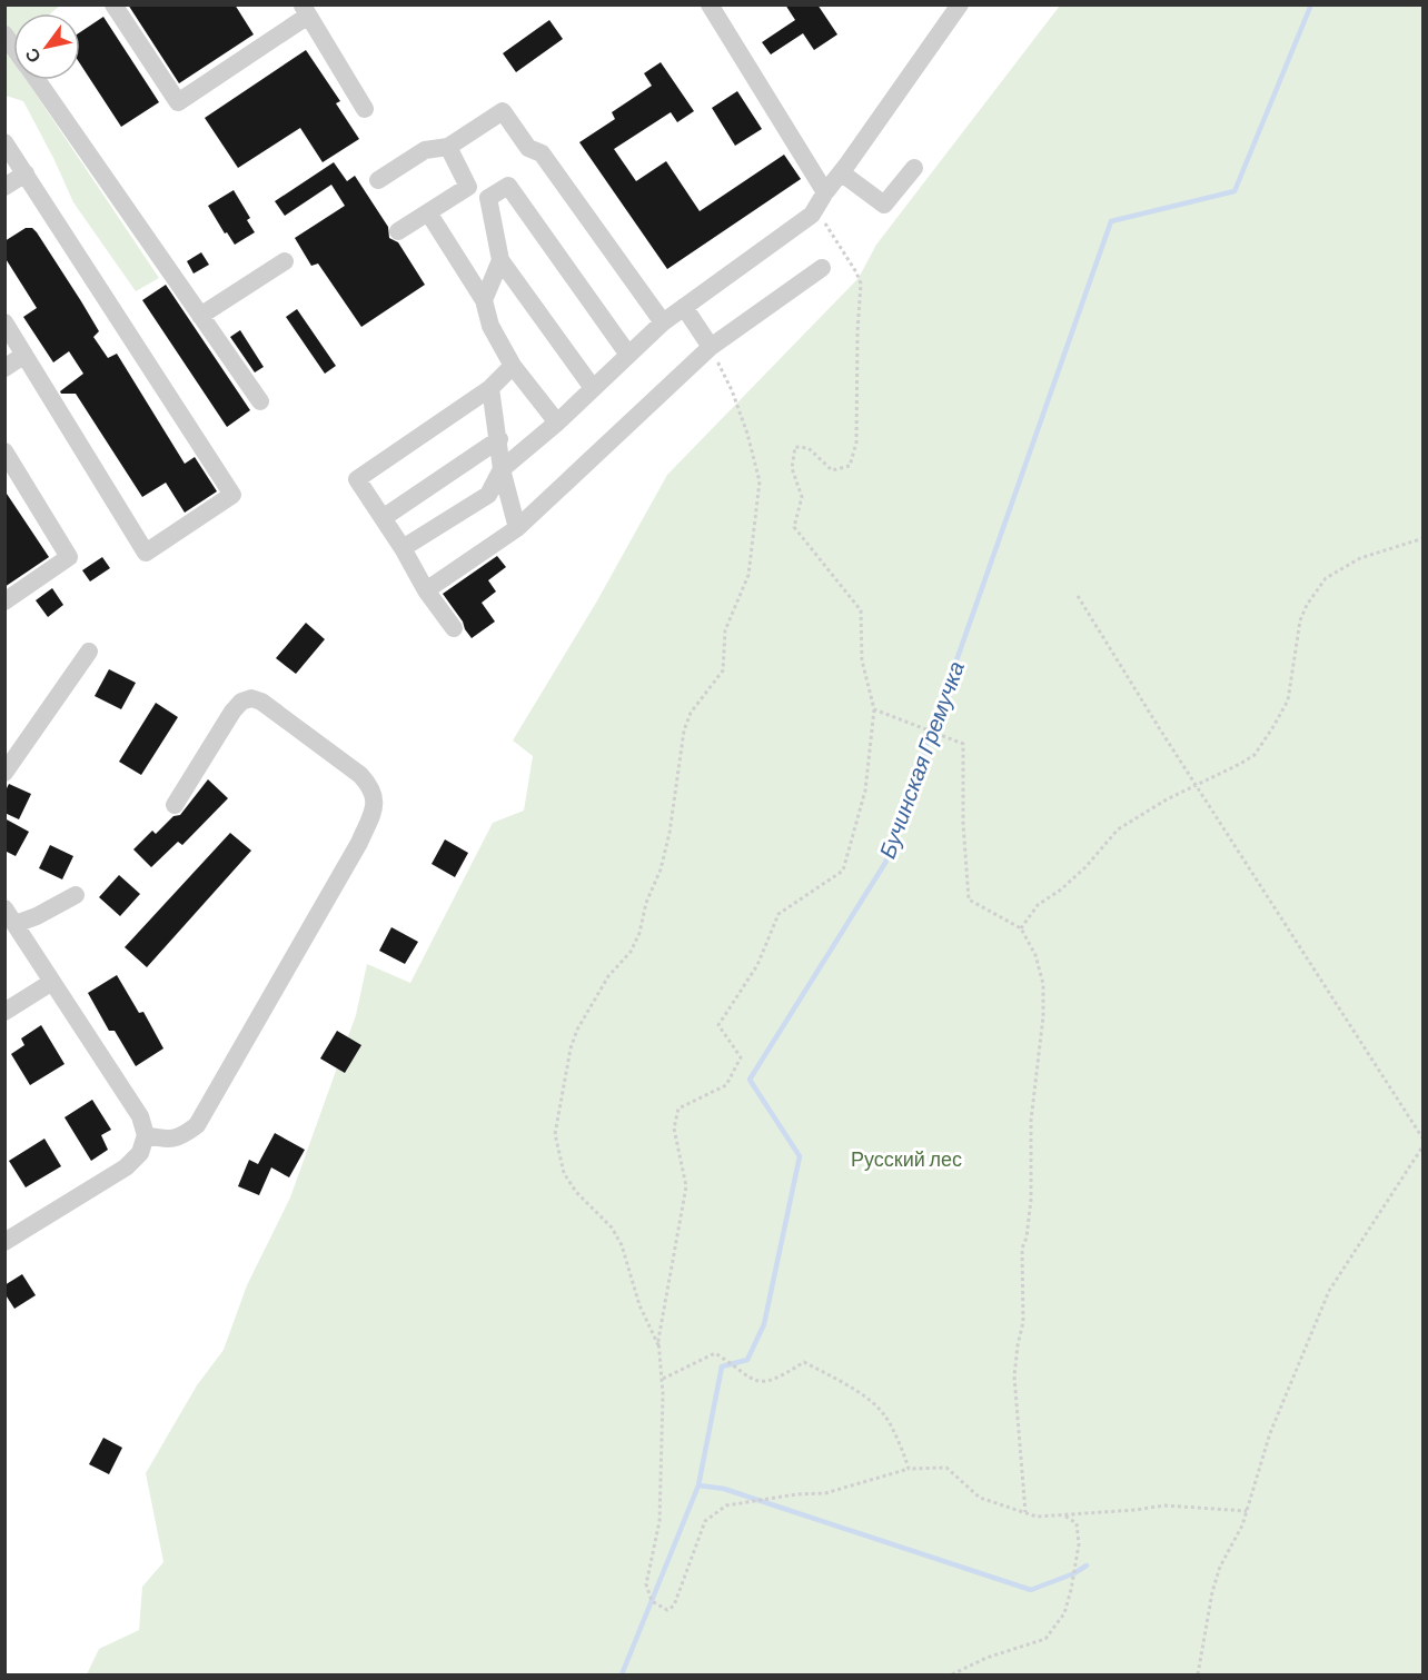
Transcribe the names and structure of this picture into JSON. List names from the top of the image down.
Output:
{
  "water": ["Бучинская Гремучка"],
  "parks": ["Русский лес"],
  "north": "bottom left"
}
